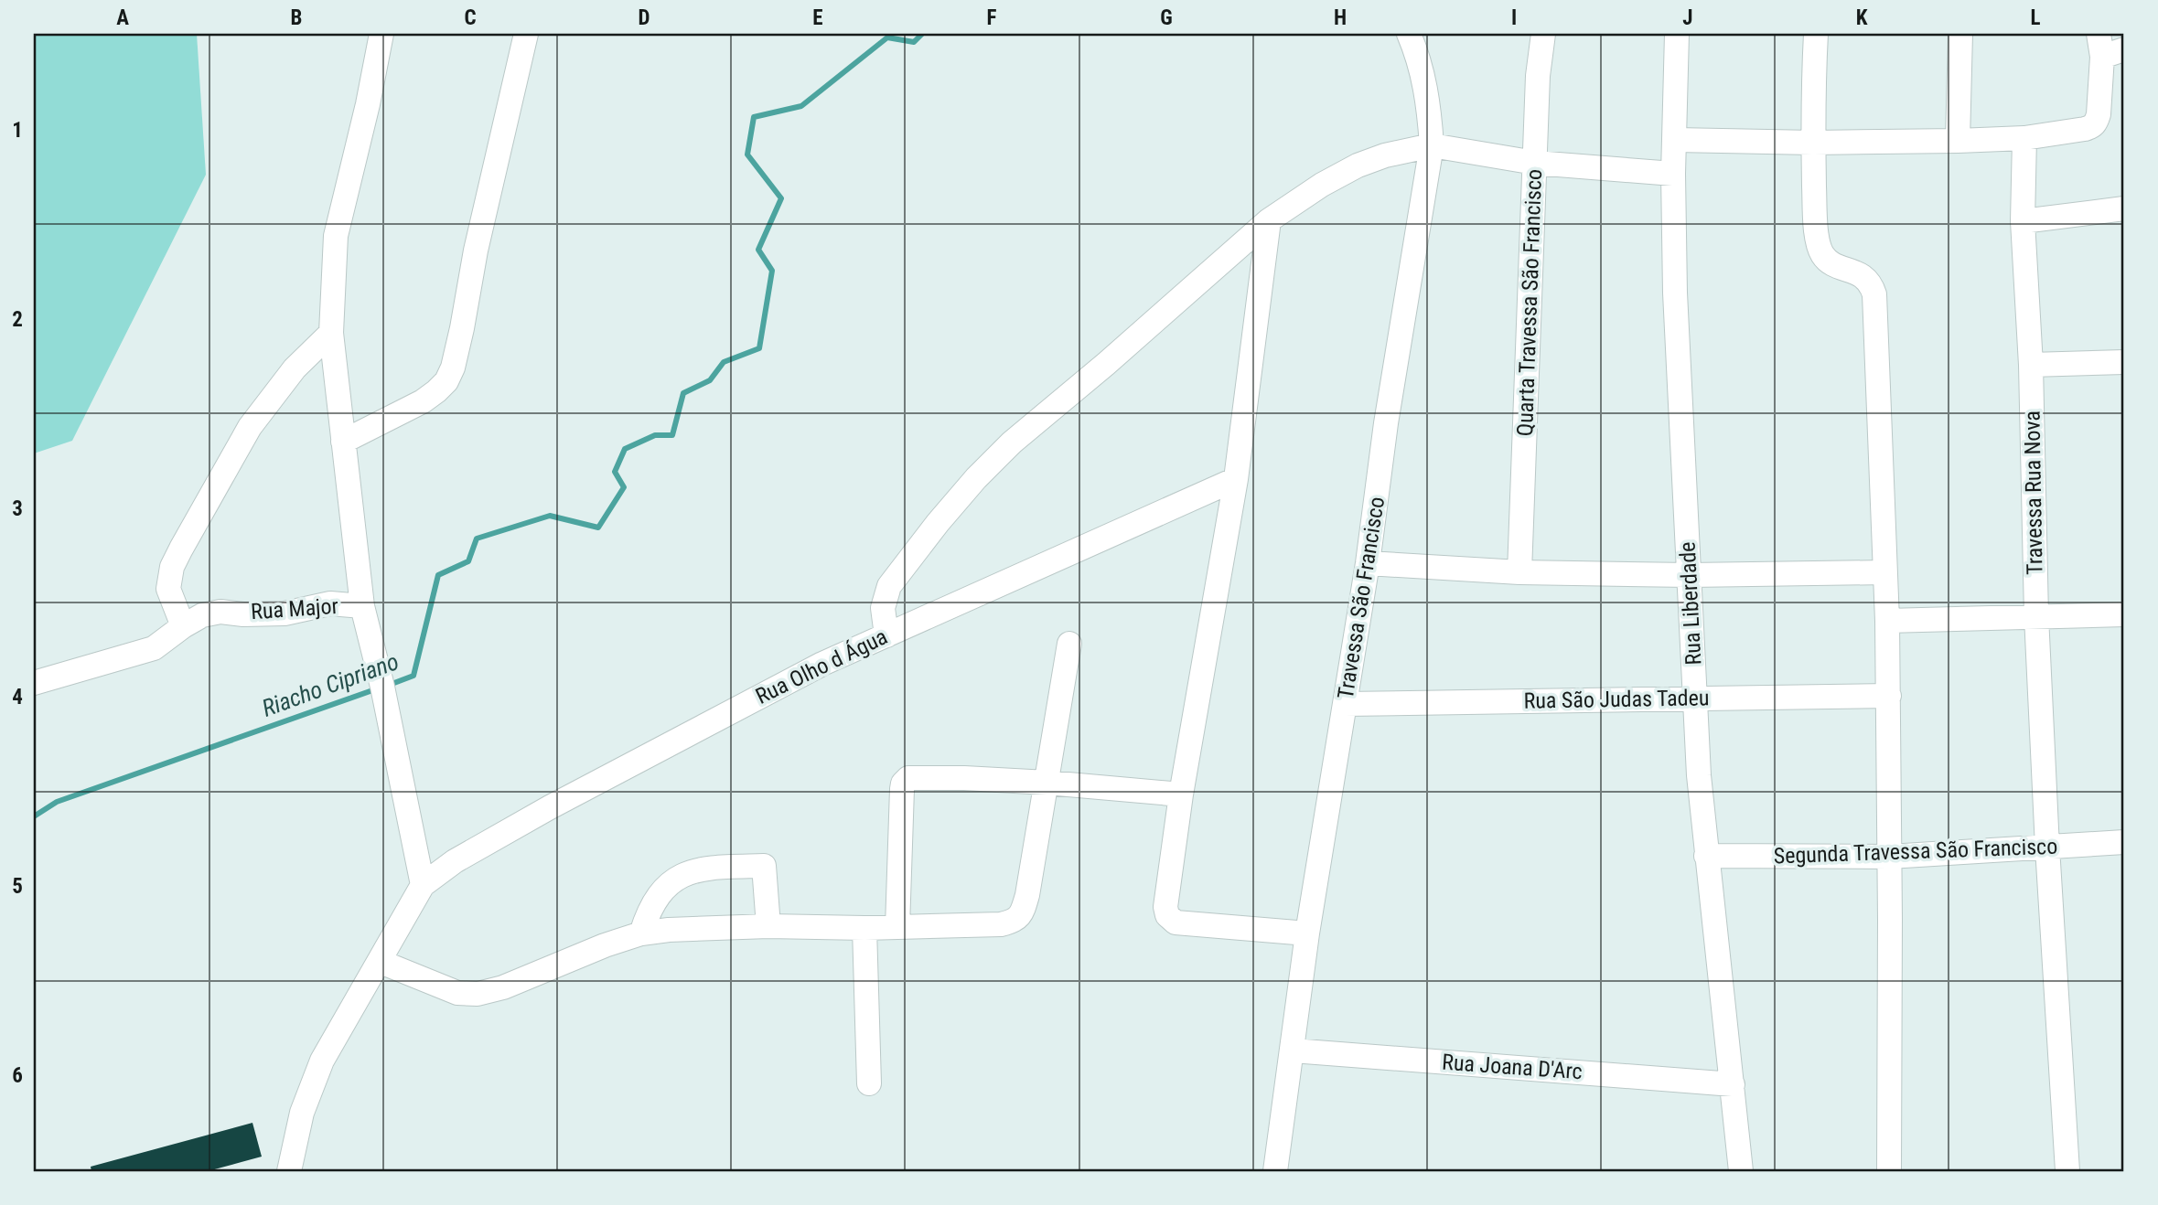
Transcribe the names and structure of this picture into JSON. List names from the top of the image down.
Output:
{
  "streets": {
    "street": [
      "Quarta Travessa São Francisco",
      "Travessa Rua Nova",
      "Travessa São Francisco",
      "Rua Liberdade",
      "Rua Major",
      "Rua Olho d Água",
      "Rua São Judas Tadeu",
      "Segunda Travessa São Francisco",
      "Rua Joana D'Arc"
    ]
  },
  "crossings": [
    ["Travessa Rua Nova", "Segunda Travessa São Francisco"],
    ["Travessa São Francisco", "Rua São Judas Tadeu"],
    ["Travessa São Francisco", "Rua Joana D'Arc"],
    ["Rua Liberdade", "Rua São Judas Tadeu"],
    ["Rua Liberdade", "Segunda Travessa São Francisco"],
    ["Rua Liberdade", "Rua Joana D'Arc"],
    ["Rua Major", "Rua Olho d Água"]
  ],
  "water": ["Riacho Cipriano"],
  "grid": {
    "columns": [
      "A",
      "B",
      "C",
      "D",
      "E",
      "F",
      "G",
      "H",
      "I",
      "J",
      "K",
      "L"
    ],
    "rows": [
      "1",
      "2",
      "3",
      "4",
      "5",
      "6"
    ]
  }
}
